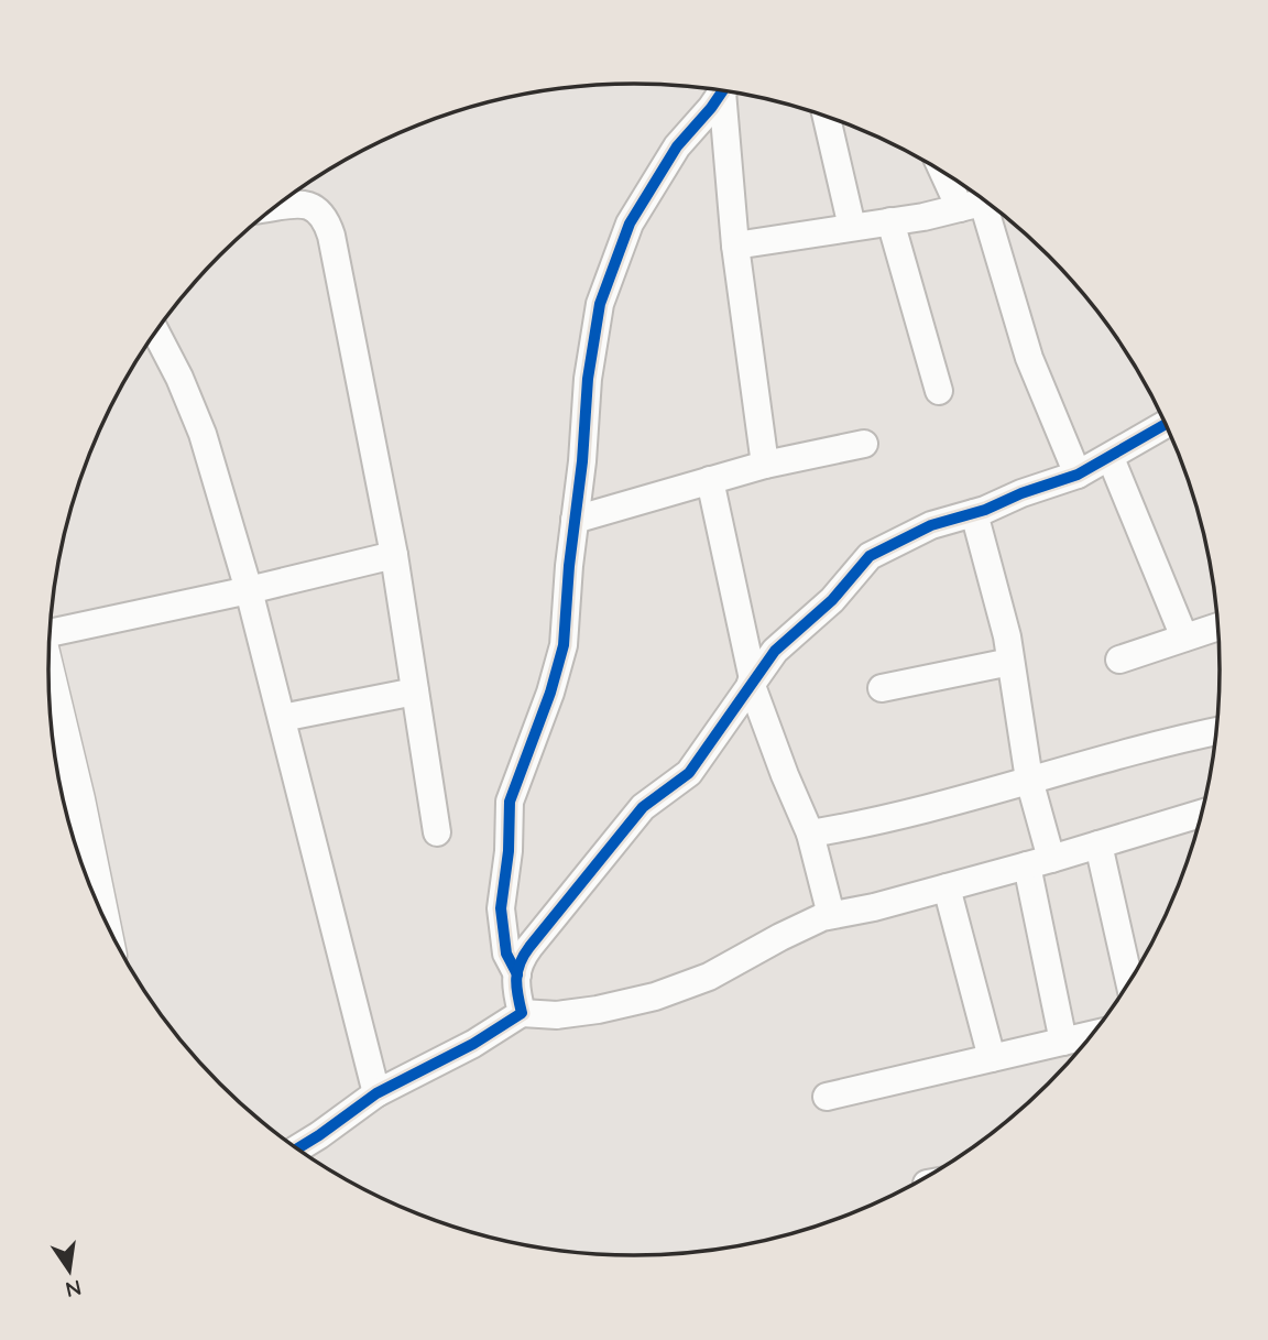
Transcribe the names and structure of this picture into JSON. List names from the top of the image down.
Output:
{
  "north": "bottom"
}
